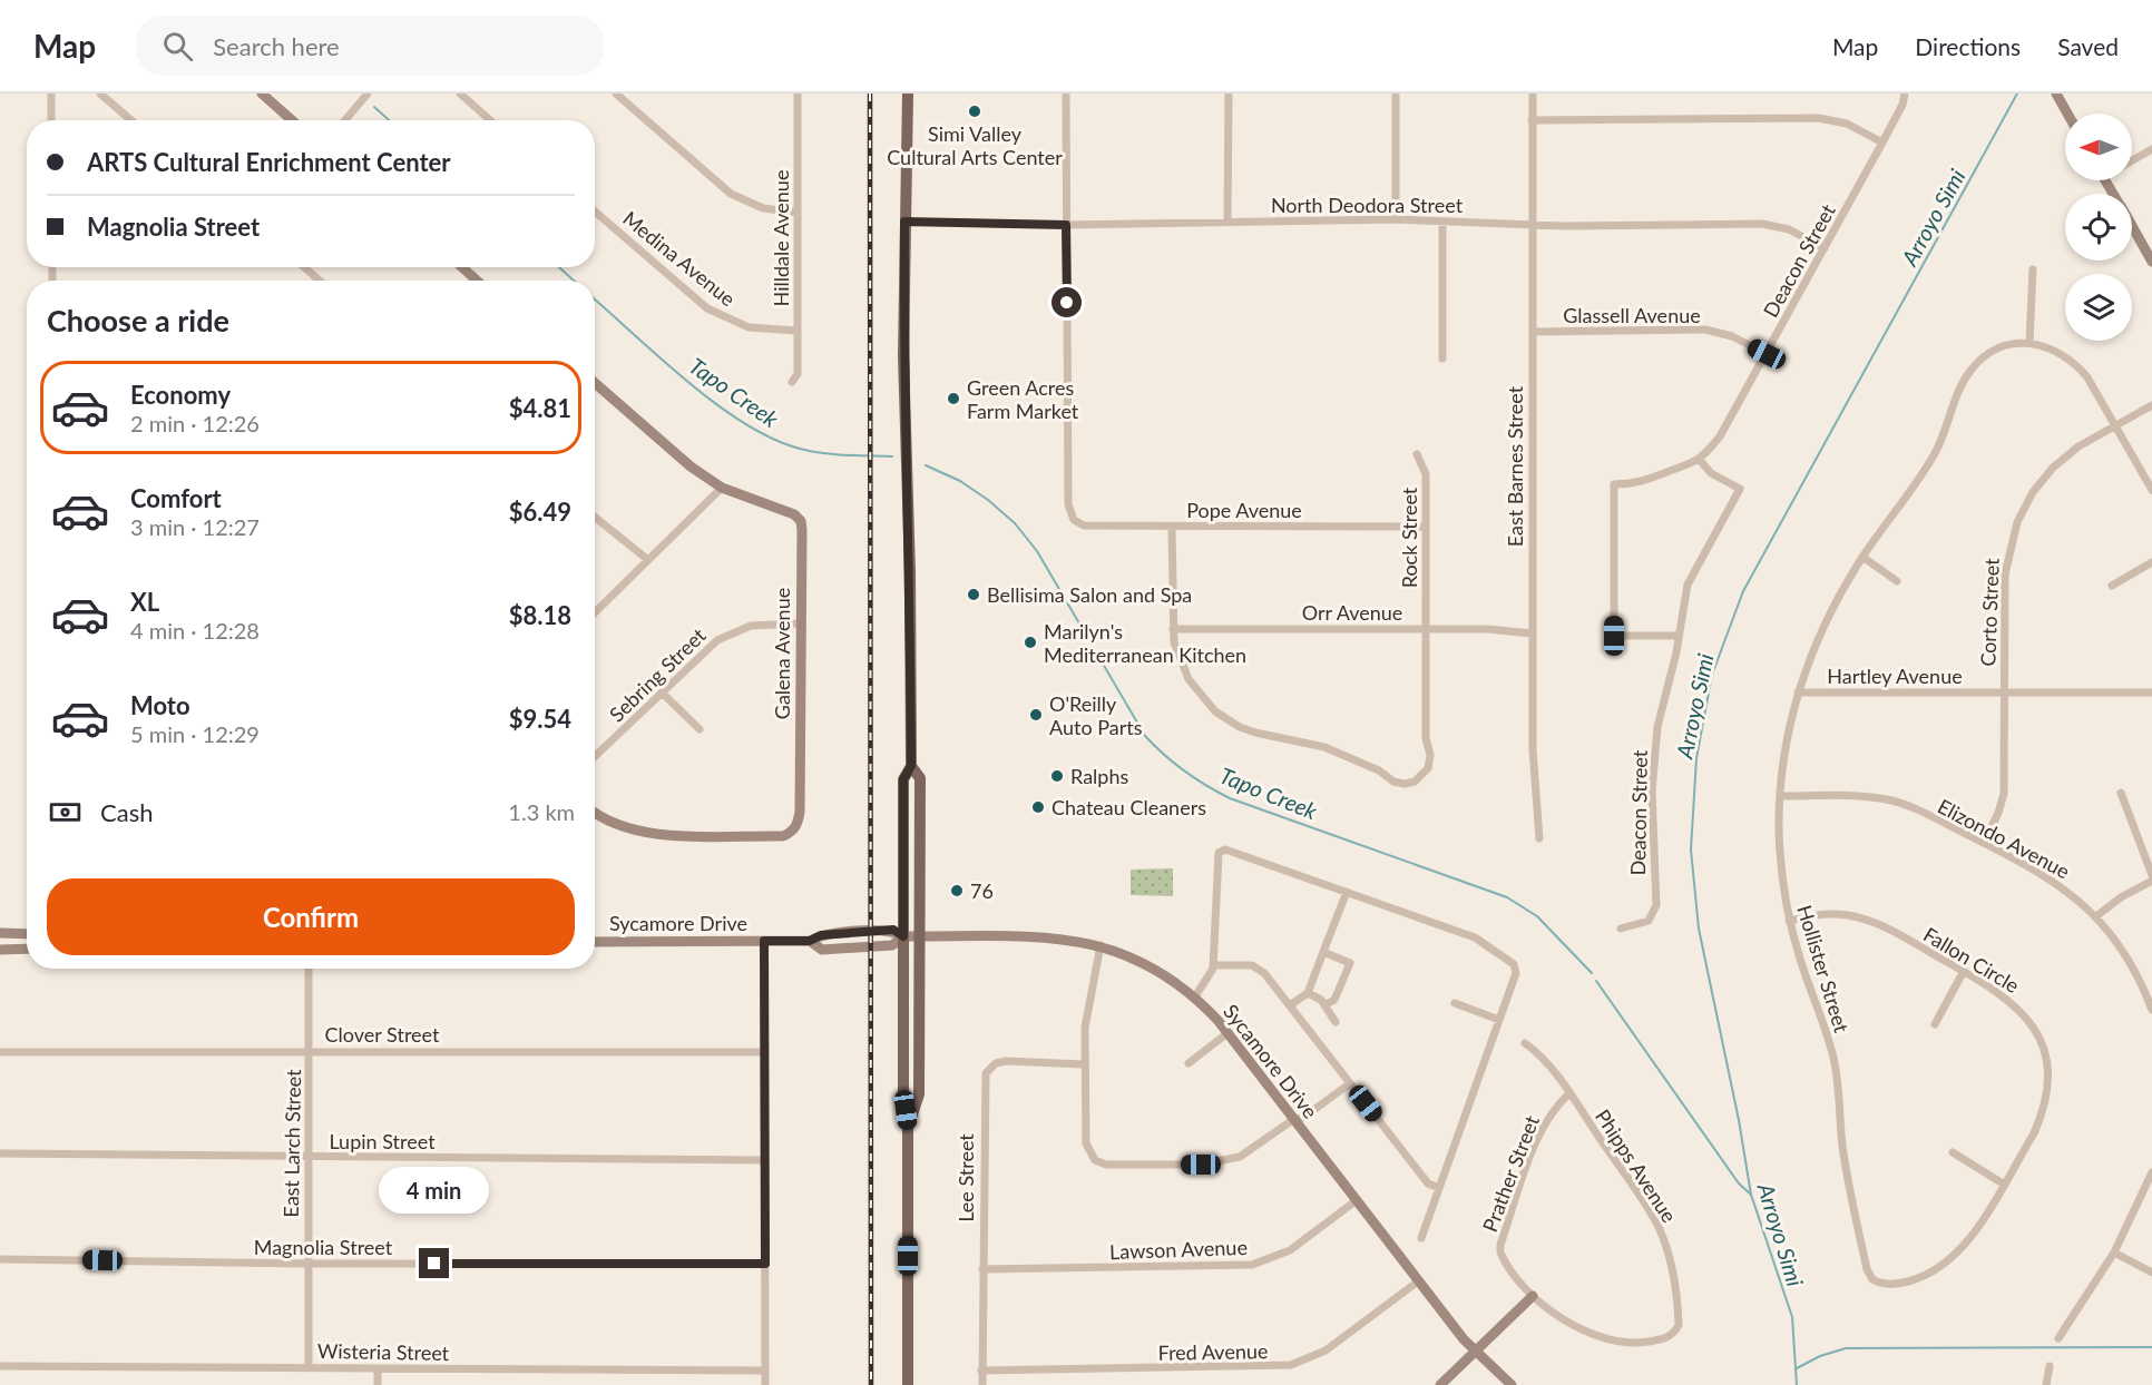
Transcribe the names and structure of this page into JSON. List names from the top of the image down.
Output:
{
  "streets": {
    "main road": ["Galena Avenue", "Sycamore Drive"],
    "street": [
      "North Deodora Street",
      "Hilldale Avenue",
      "Medina Avenue",
      "Deacon Street",
      "Glassell Avenue",
      "East Barnes Street",
      "Pope Avenue",
      "Rock Street",
      "Orr Avenue",
      "Corto Street",
      "Sebring Street",
      "Hartley Avenue",
      "Elizondo Avenue",
      "Fallon Circle",
      "Hollister Street",
      "Clover Street",
      "Lupin Street",
      "East Larch Street",
      "Phipps Avenue",
      "Prather Street",
      "Lee Street",
      "Magnolia Street",
      "Lawson Avenue",
      "Wisteria Street",
      "Fred Avenue"
    ]
  },
  "crossings": [
    ["North Deodora Street", "Deacon Street"],
    ["North Deodora Street", "East Barnes Street"],
    ["North Deodora Street", "Pope Avenue"],
    ["Hilldale Avenue", "Medina Avenue"],
    ["Deacon Street", "Glassell Avenue"],
    ["Glassell Avenue", "East Barnes Street"],
    ["East Barnes Street", "Orr Avenue"],
    ["Pope Avenue", "Rock Street"],
    ["Rock Street", "Orr Avenue"],
    ["Corto Street", "Hartley Avenue"],
    ["Corto Street", "Elizondo Avenue"],
    ["Galena Avenue", "Sebring Street"],
    ["Hartley Avenue", "Hollister Street"],
    ["Elizondo Avenue", "Hollister Street"],
    ["Sycamore Drive", "Lawson Avenue"],
    ["Sycamore Drive", "Fred Avenue"],
    ["Fallon Circle", "Hollister Street"],
    ["Clover Street", "East Larch Street"],
    ["Lupin Street", "East Larch Street"],
    ["East Larch Street", "Magnolia Street"],
    ["East Larch Street", "Wisteria Street"],
    ["Phipps Avenue", "Prather Street"],
    ["Lee Street", "Lawson Avenue"],
    ["Lee Street", "Fred Avenue"]
  ],
  "water": ["Arroyo Simi", "Tapo Creek"],
  "places": [
    "Simi Valley Cultural Arts Center",
    "Green Acres Farm Market",
    "Bellisima Salon and Spa",
    "Marilyn's Mediterranean Kitchen",
    "O'Reilly Auto Parts",
    "Ralphs",
    "Chateau Cleaners",
    "76"
  ],
  "north": "left",
  "page": {
    "header": "Map",
    "search": "Search here",
    "nav": ["Map", "Directions", "Saved"],
    "banner": ["ARTS Cultural Enrichment Center", "Magnolia Street"],
    "heading": "Choose a ride",
    "list": [
      {
        "name": "Economy",
        "note": "2 min · 12:26",
        "value": "$4.81"
      },
      {
        "name": "Comfort",
        "note": "3 min · 12:27",
        "value": "$6.49"
      },
      {
        "name": "XL",
        "note": "4 min · 12:28",
        "value": "$8.18"
      },
      {
        "name": "Moto",
        "note": "5 min · 12:29",
        "value": "$9.54"
      }
    ],
    "pay": ["Cash", "1.3 km"],
    "buttons": "Confirm",
    "bubble": "4 min"
  }
}
